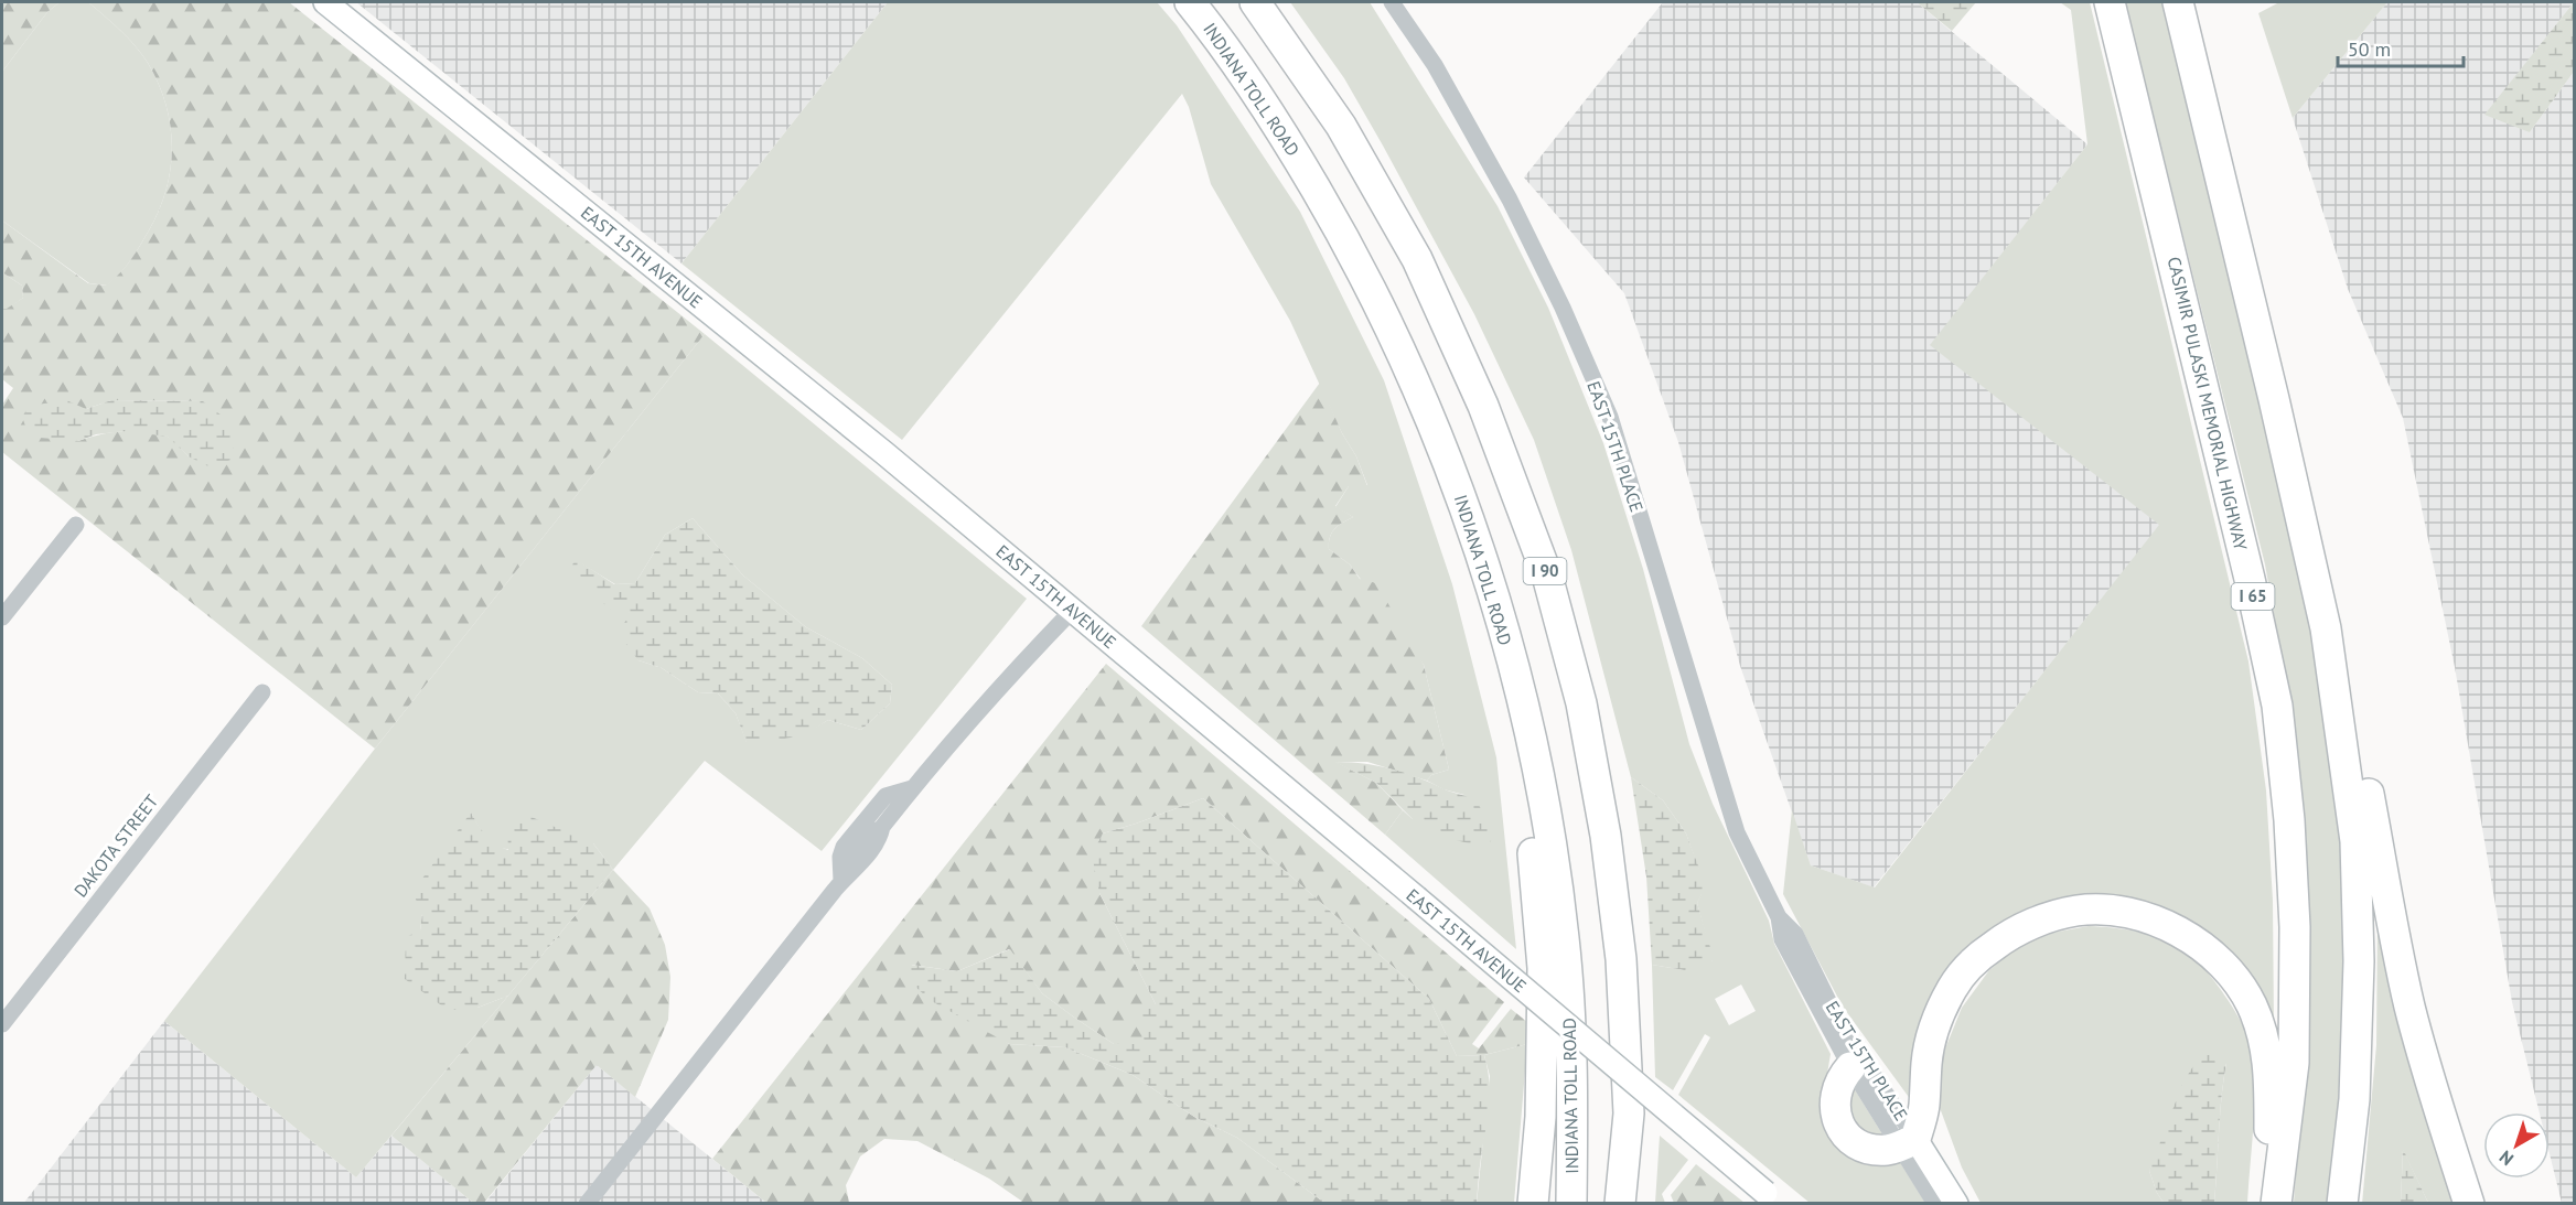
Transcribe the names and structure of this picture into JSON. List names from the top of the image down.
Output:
{
  "streets": {
    "highway": [
      "INDIANA TOLL ROAD",
      "CASIMIR PULASKI MEMORIAL HIGHWAY",
      "I 90",
      "I 65"
    ],
    "street": ["EAST 15TH AVENUE", "EAST 15TH PLACE", "DAKOTA STREET"]
  },
  "scale_bar": "50 m",
  "north": "bottom left"
}
